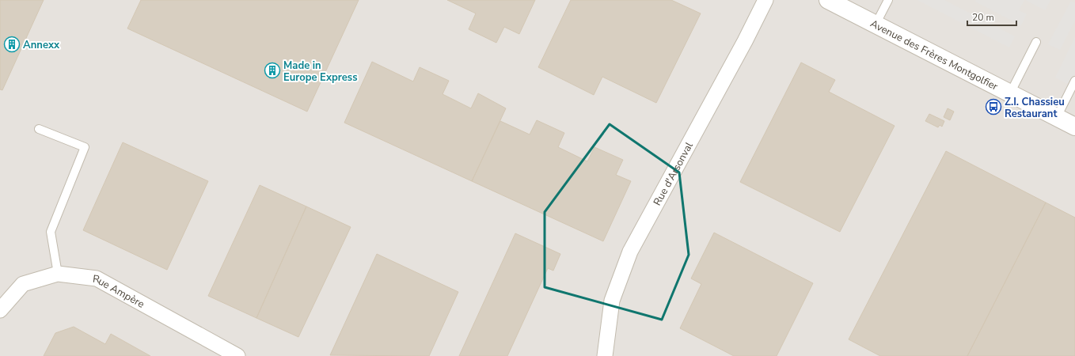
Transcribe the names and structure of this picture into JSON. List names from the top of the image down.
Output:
{
  "streets": {
    "street": ["Avenue des Frères Montgolfier", "Rue d'Arsonval", "Rue Ampère"]
  },
  "places": {
    "building": ["Annexx", "Made in Europe Express"],
    "bus stop": ["Z.I. Chassieu Restaurant"]
  },
  "scale_bar": "20 m"
}
